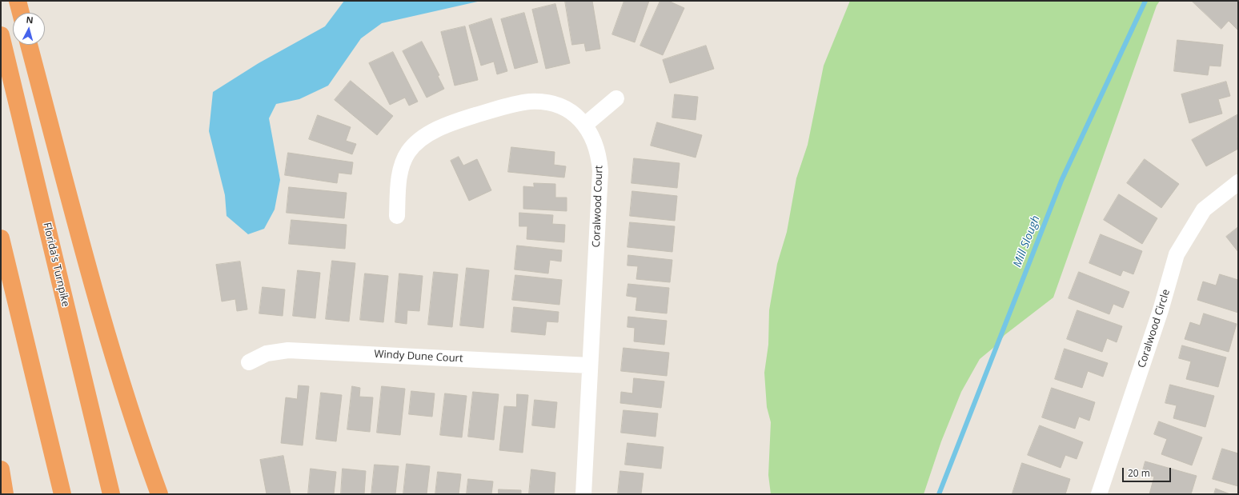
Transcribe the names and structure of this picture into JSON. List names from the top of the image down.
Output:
{
  "streets": {
    "highway": ["Florida's Turnpike"],
    "street": ["Coralwood Court", "Coralwood Circle", "Windy Dune Court"]
  },
  "crossings": [
    ["Coralwood Court", "Windy Dune Court"]
  ],
  "water": ["Mill Slough"],
  "scale_bar": "20 m",
  "north": "top"
}
